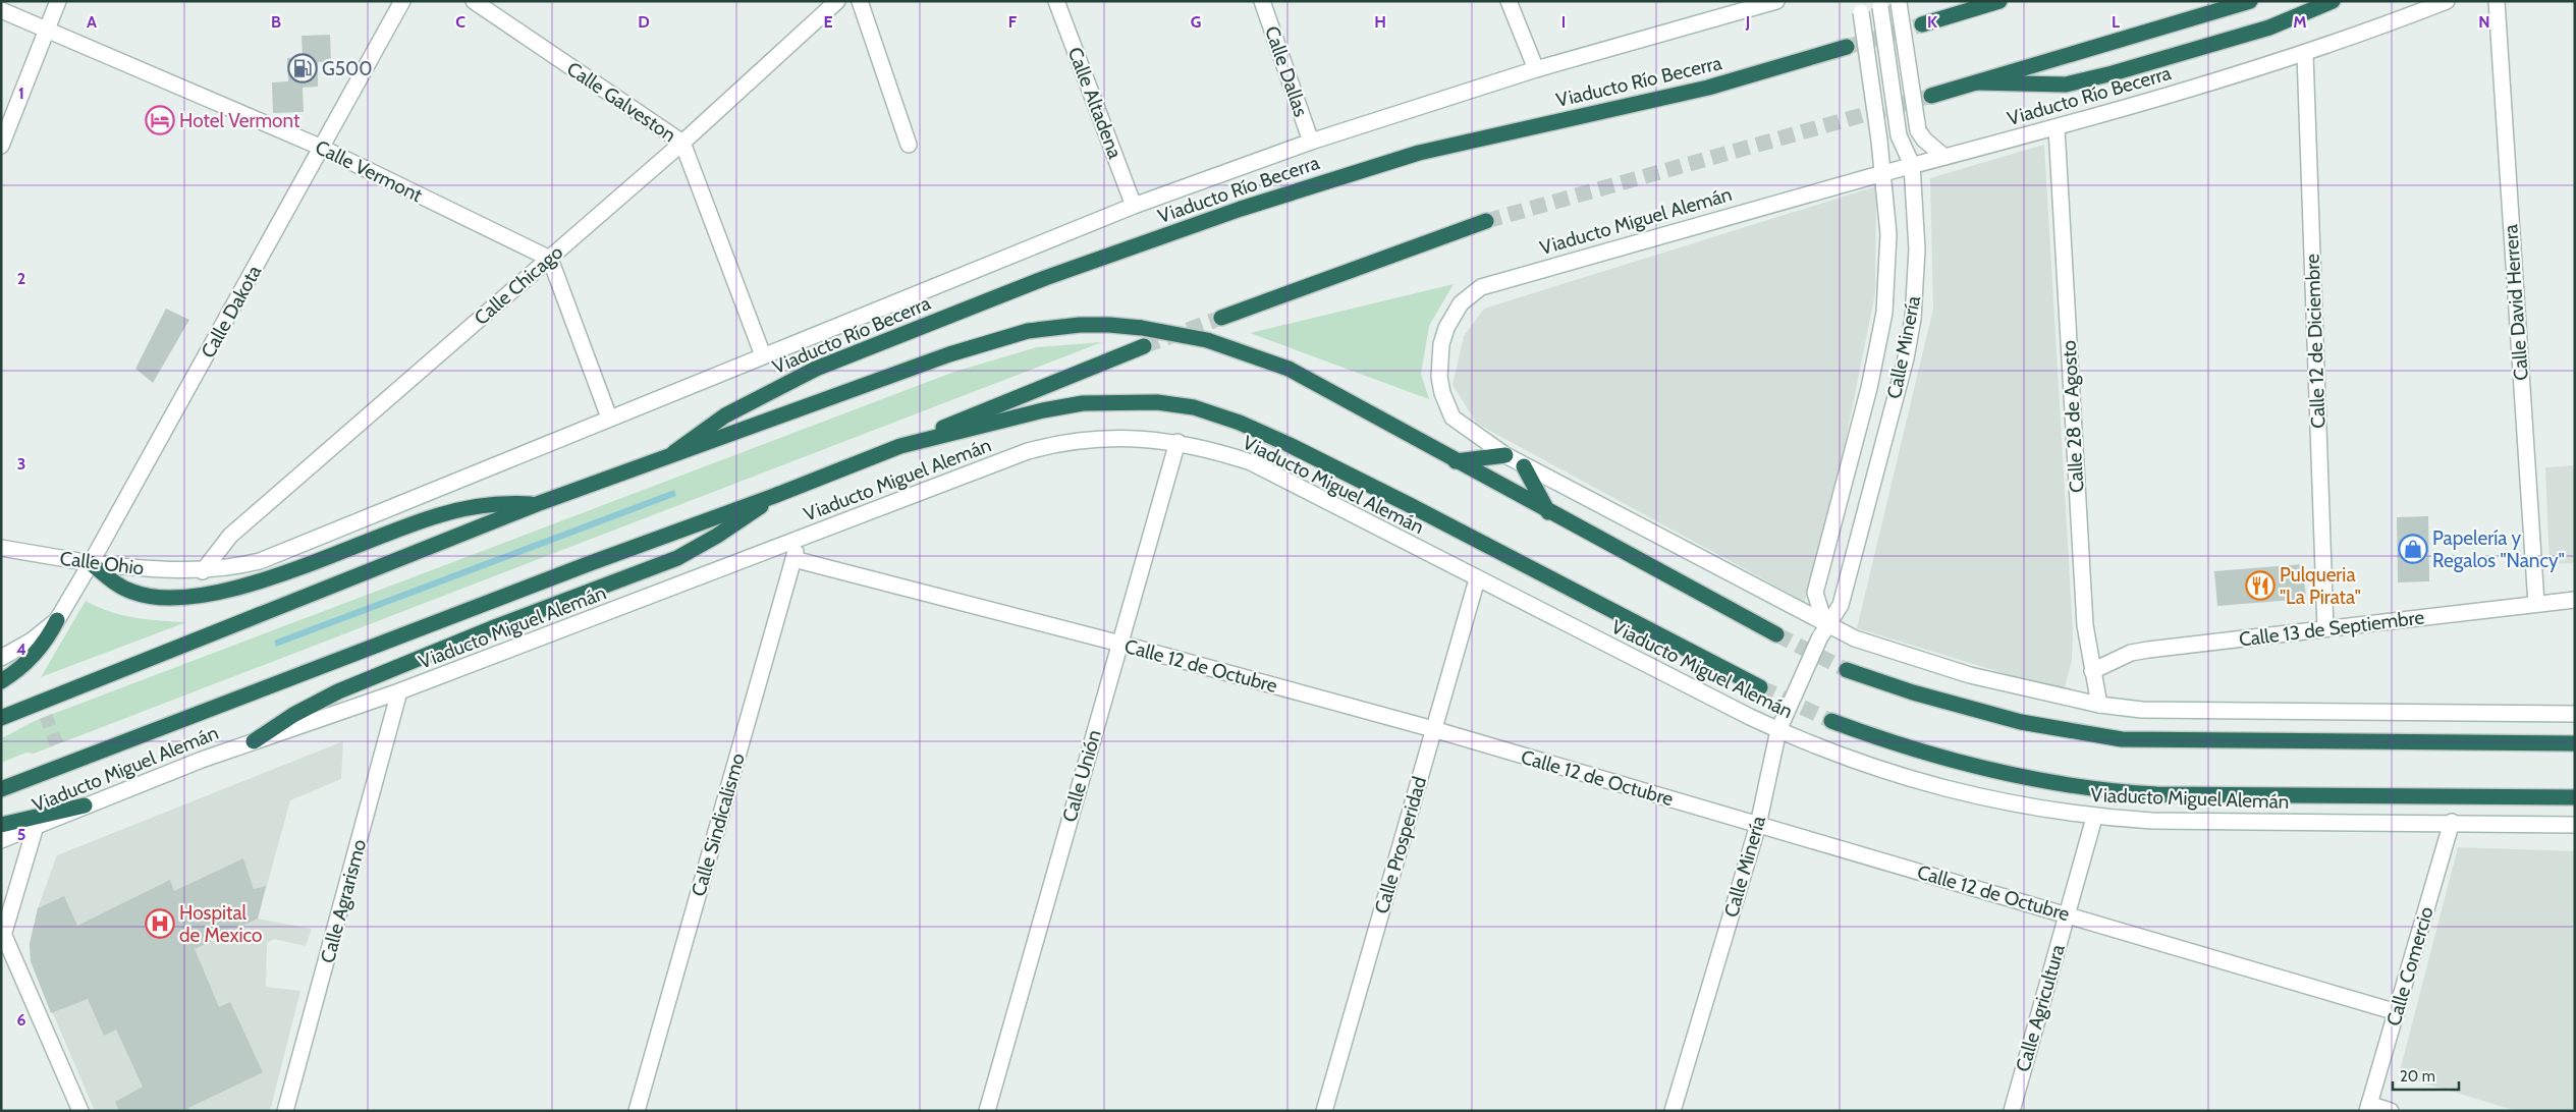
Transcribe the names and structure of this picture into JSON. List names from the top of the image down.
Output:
{
  "streets": {
    "highway": ["Viaducto Río Becerra", "Viaducto Miguel Alemán"],
    "street": [
      "Calle Dallas",
      "Calle Galveston",
      "Calle Altadena",
      "Calle Vermont",
      "Calle Chicago",
      "Calle David Herrera",
      "Calle Dakota",
      "Calle 12 de Diciembre",
      "Calle Minería",
      "Calle 28 de Agosto",
      "Calle Ohio",
      "Calle 13 de Septiembre",
      "Calle 12 de Octubre",
      "Calle Unión",
      "Calle Sindicalismo",
      "Calle Prosperidad",
      "Calle Agrarismo",
      "Calle Comercio",
      "Calle Agricultura"
    ]
  },
  "crossings": [
    ["Viaducto Río Becerra", "Viaducto Miguel Alemán"],
    ["Viaducto Río Becerra", "Calle 12 de Diciembre"],
    ["Viaducto Río Becerra", "Calle Minería"],
    ["Viaducto Río Becerra", "Calle 28 de Agosto"],
    ["Calle Galveston", "Calle Chicago"],
    ["Calle Vermont", "Calle Chicago"],
    ["Calle Vermont", "Calle Dakota"],
    ["Viaducto Miguel Alemán", "Calle Minería"],
    ["Viaducto Miguel Alemán", "Calle 28 de Agosto"],
    ["Viaducto Miguel Alemán", "Calle Unión"],
    ["Viaducto Miguel Alemán", "Calle Sindicalismo"],
    ["Viaducto Miguel Alemán", "Calle Prosperidad"],
    ["Viaducto Miguel Alemán", "Calle Agrarismo"],
    ["Viaducto Miguel Alemán", "Calle Comercio"],
    ["Viaducto Miguel Alemán", "Calle Agricultura"],
    ["Calle Chicago", "Calle Ohio"],
    ["Calle David Herrera", "Calle 13 de Septiembre"],
    ["Calle Dakota", "Calle Ohio"],
    ["Calle 12 de Diciembre", "Calle 13 de Septiembre"],
    ["Calle Minería", "Calle 12 de Octubre"],
    ["Calle 28 de Agosto", "Calle 13 de Septiembre"],
    ["Calle 12 de Octubre", "Calle Unión"],
    ["Calle 12 de Octubre", "Calle Sindicalismo"],
    ["Calle 12 de Octubre", "Calle Prosperidad"],
    ["Calle 12 de Octubre", "Calle Comercio"],
    ["Calle 12 de Octubre", "Calle Agricultura"]
  ],
  "places": {
    "fuel station": ["G500"],
    "hotel": ["Hotel Vermont"],
    "shop": ["Papelería y Regalos \"Nancy\""],
    "restaurant": ["Pulqueria \"La Pirata\""],
    "hospital": ["Hospital de Mexico"]
  },
  "scale_bar": "20 m",
  "grid": {
    "columns": [
      "A",
      "B",
      "C",
      "D",
      "E",
      "F",
      "G",
      "H",
      "I",
      "J",
      "K",
      "L",
      "M",
      "N"
    ],
    "rows": [
      "1",
      "2",
      "3",
      "4",
      "5",
      "6"
    ]
  }
}
